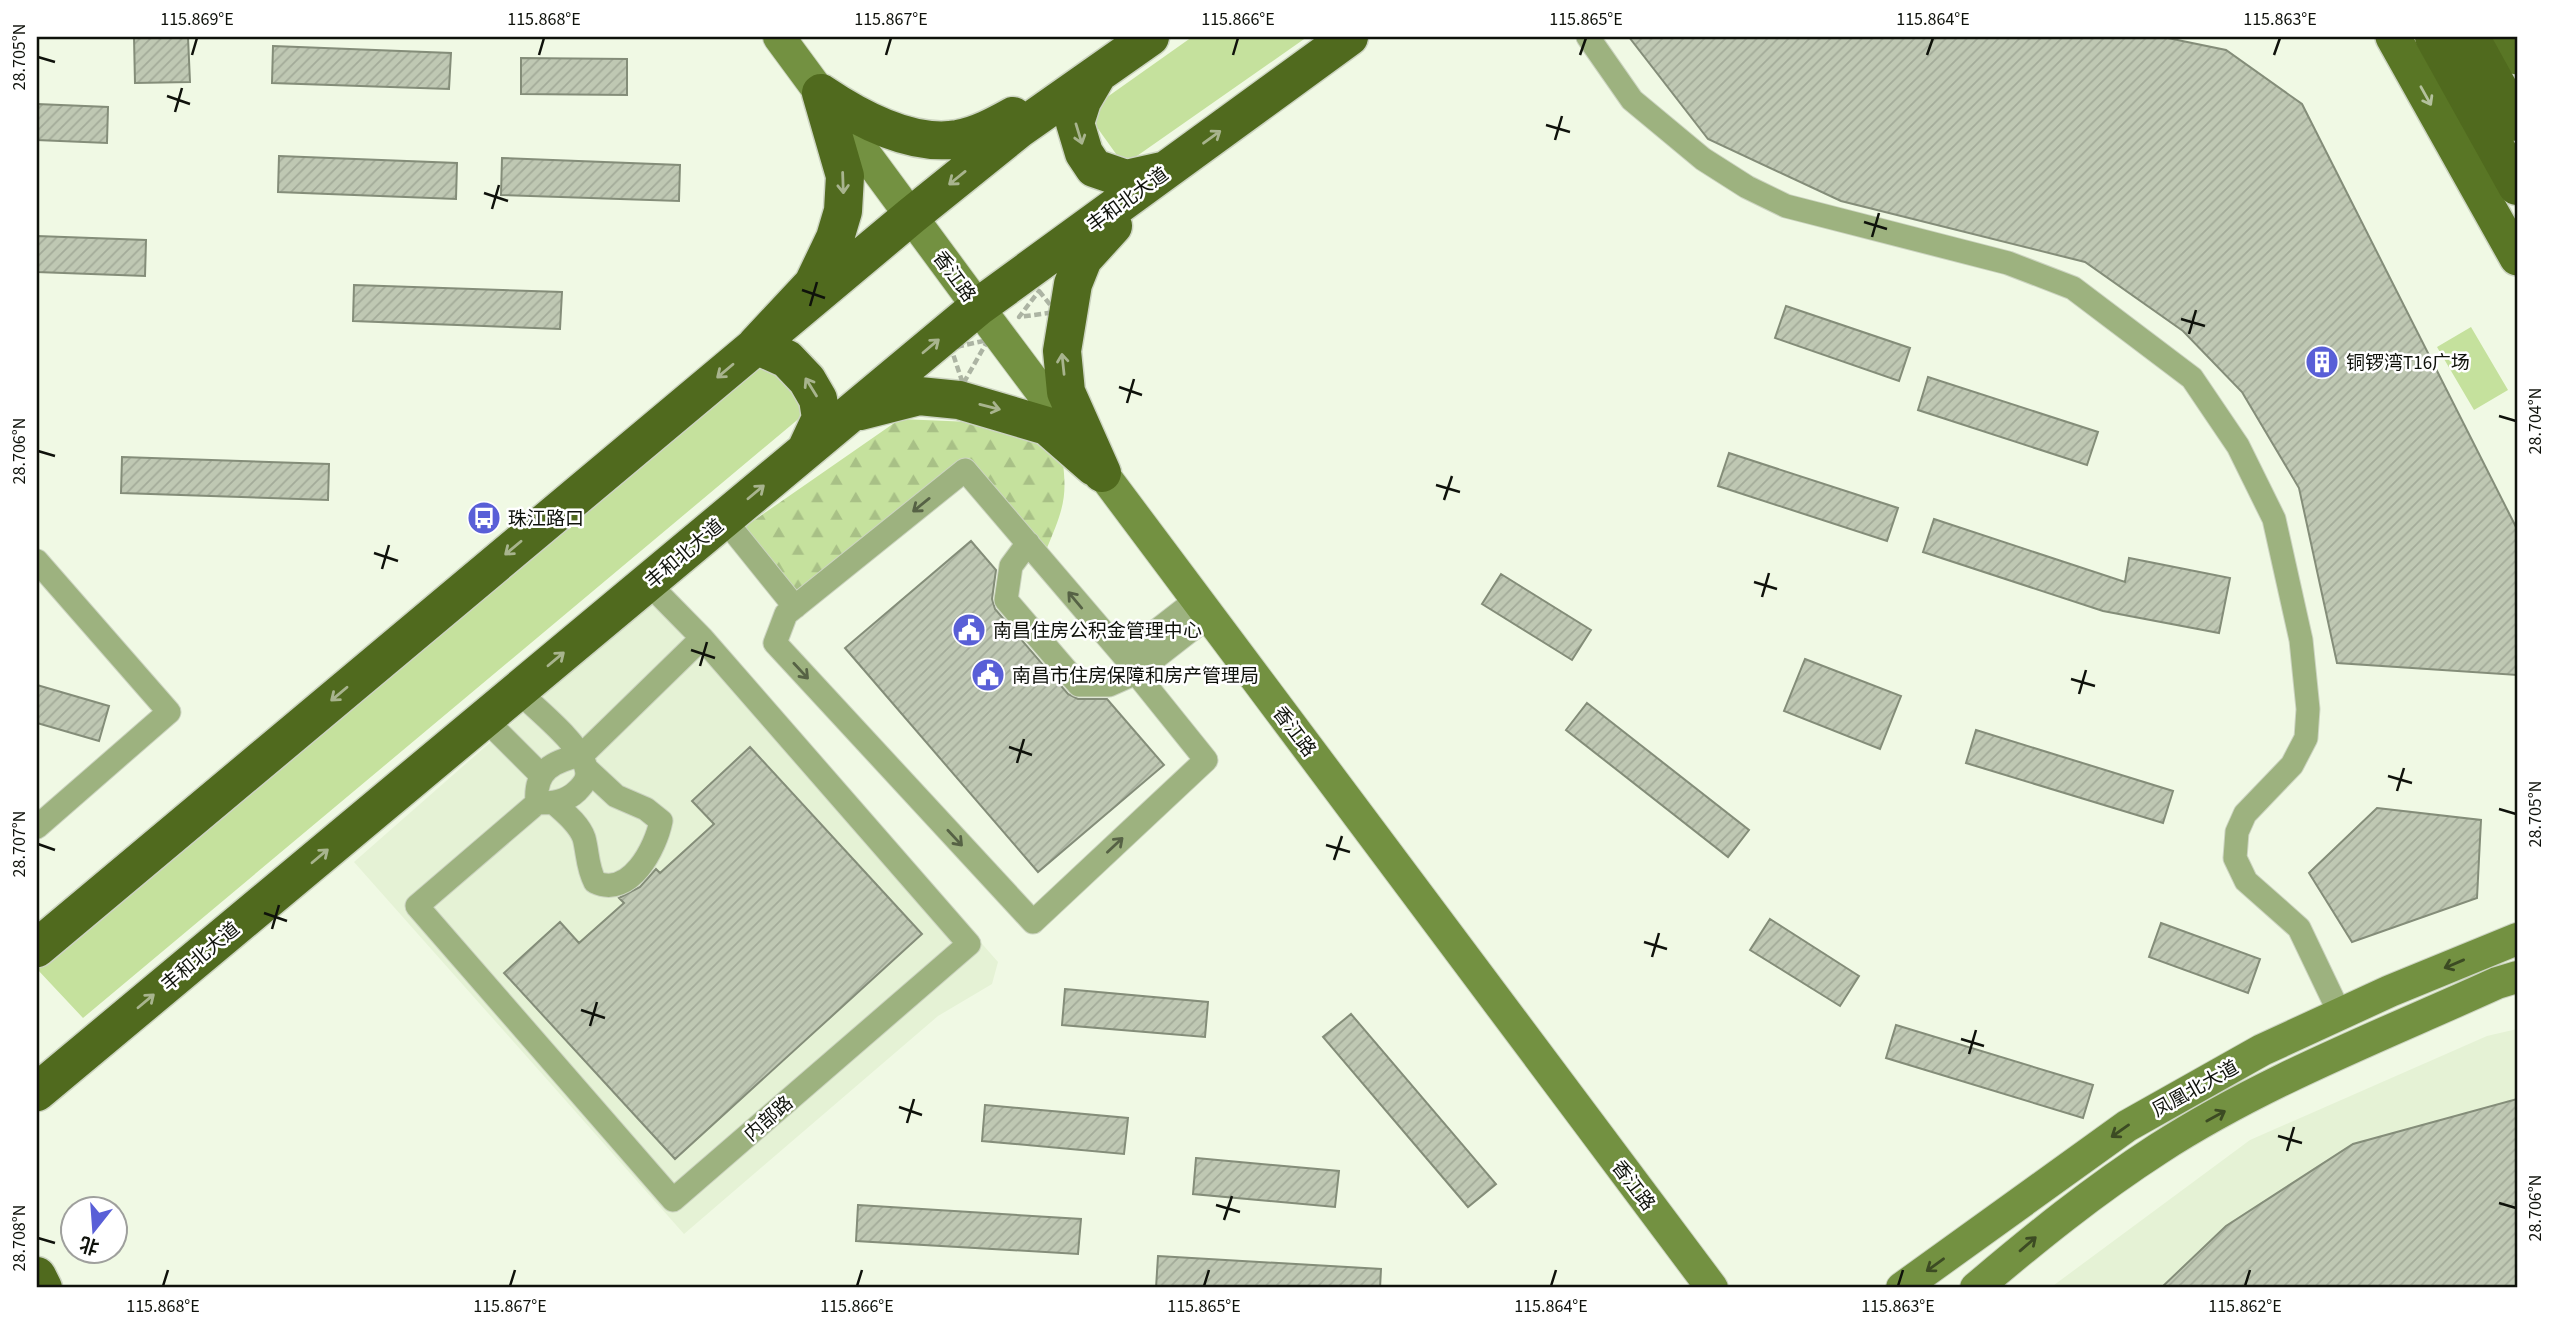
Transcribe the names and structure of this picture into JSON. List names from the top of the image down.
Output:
{
  "streets": {
    "highway": ["丰和北大道"],
    "main road": ["香江路", "凤凰北大道"],
    "street": ["内部路"]
  },
  "crossings": [
    ["丰和北大道", "香江路"],
    ["丰和北大道", "内部路"]
  ],
  "places": {
    "building": ["铜锣湾T16广场"],
    "bus stop": ["珠江路口"],
    "public building": ["南昌住房公积金管理中心", "南昌市住房保障和房产管理局"]
  },
  "north": "bottom",
  "coordinates": [
    "115.869°E",
    "115.868°E",
    "115.867°E",
    "115.866°E",
    "115.865°E",
    "115.864°E",
    "115.863°E",
    "28.705°N",
    "28.704°N",
    "28.706°N",
    "28.707°N",
    "28.708°N",
    "115.862°E"
  ]
}
